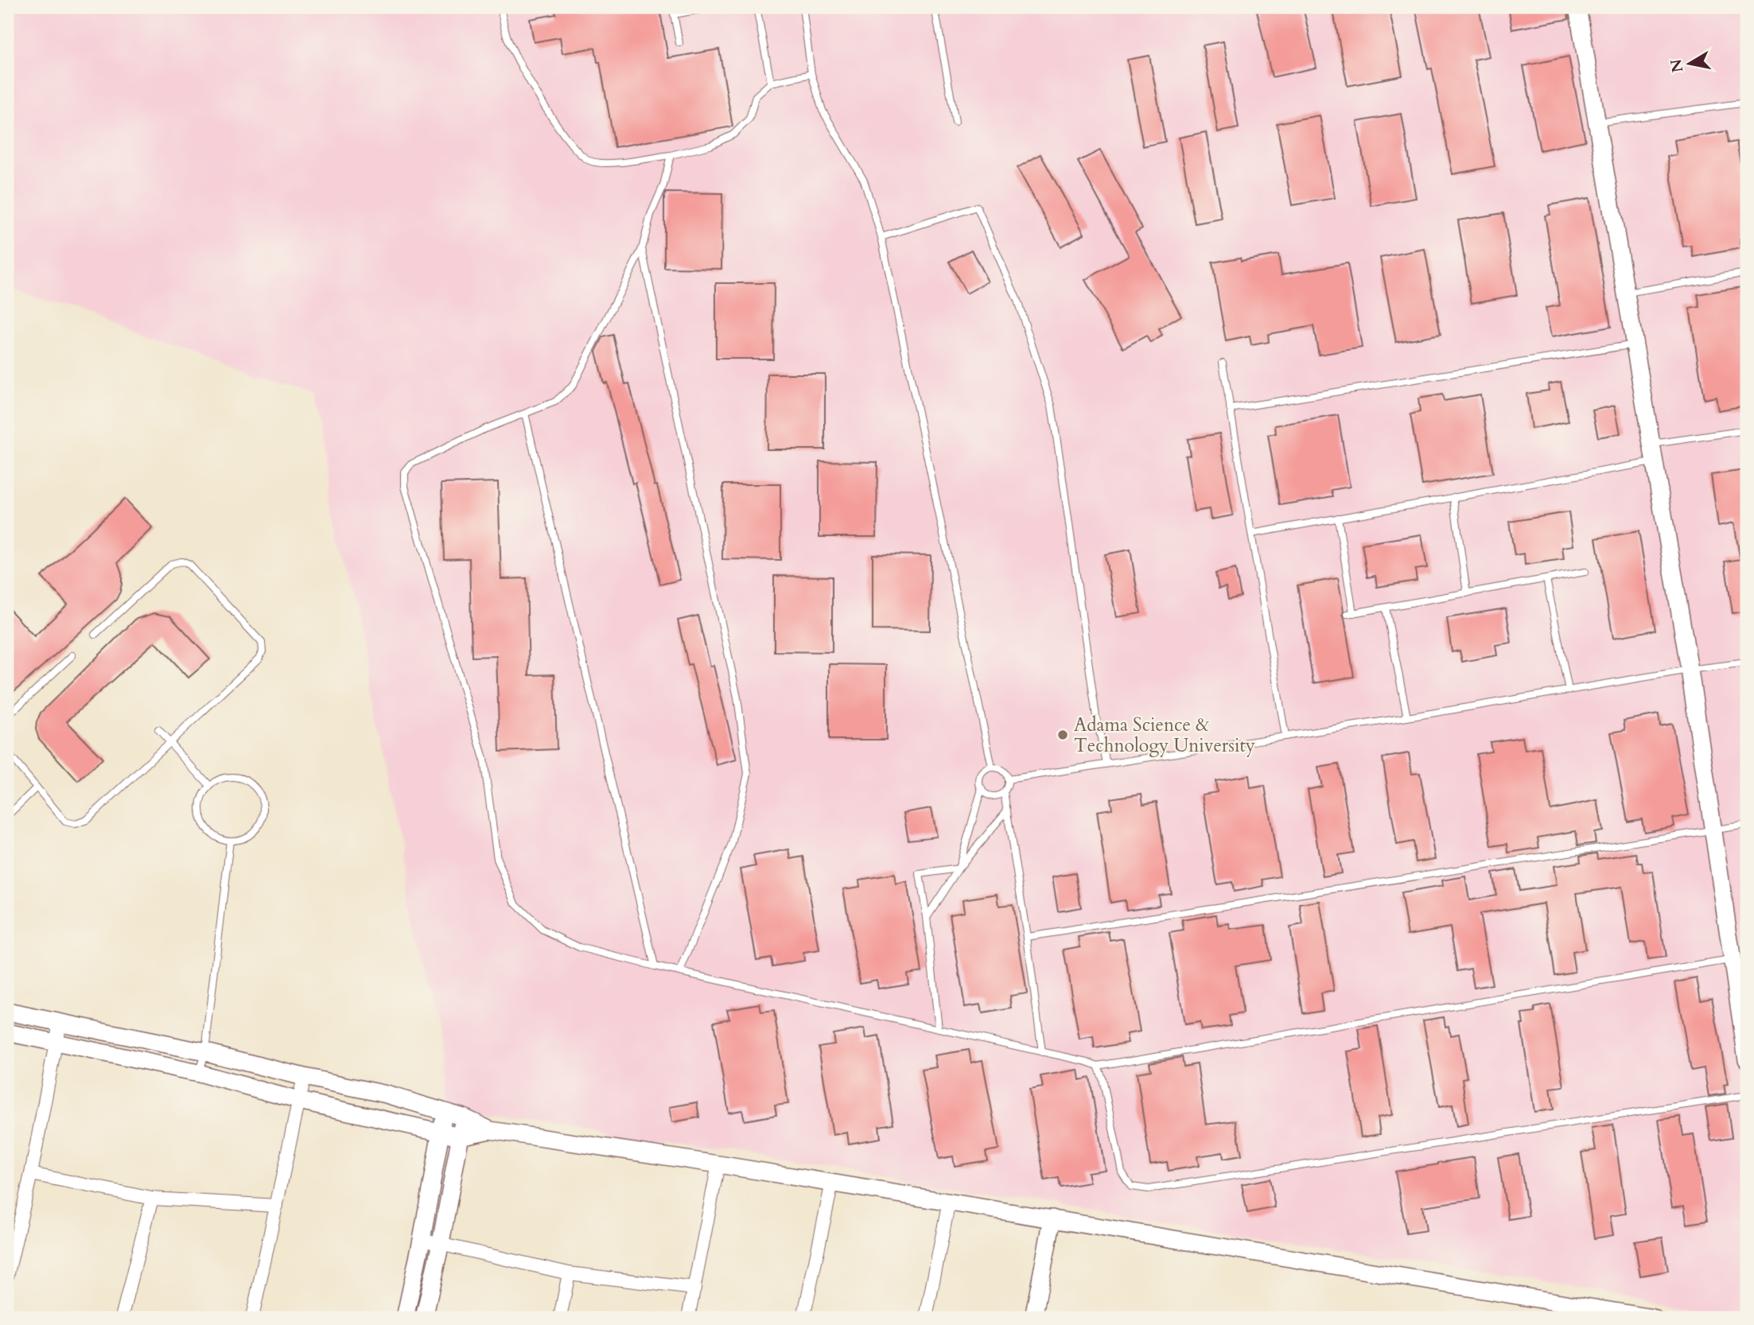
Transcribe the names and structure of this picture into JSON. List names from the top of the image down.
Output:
{
  "places": ["Adama Science & Technology University"],
  "north": "left"
}
